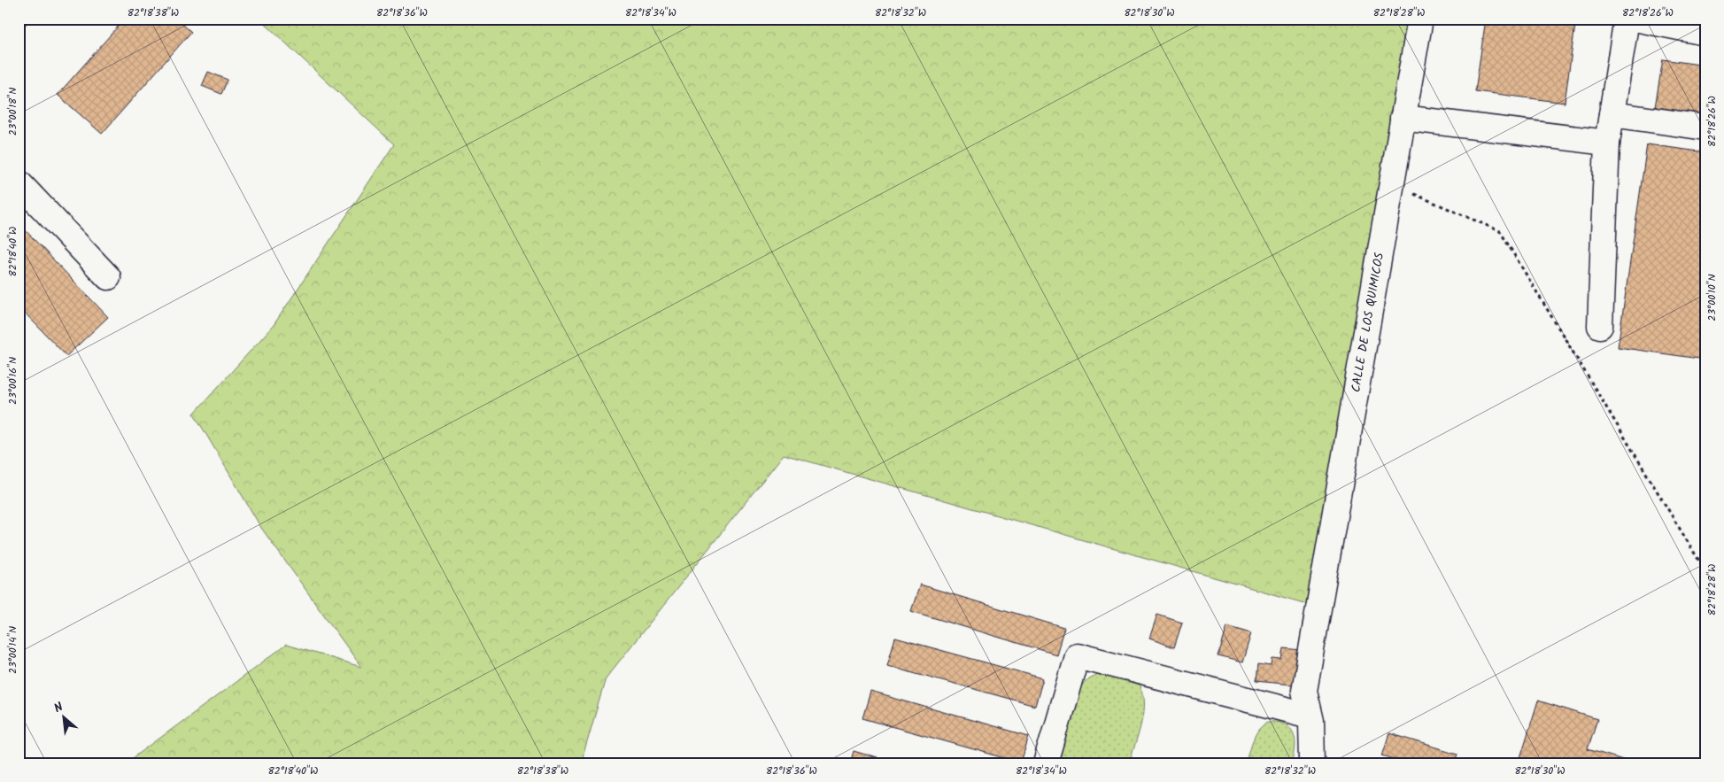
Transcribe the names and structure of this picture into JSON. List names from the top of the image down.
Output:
{
  "streets": {
    "lane": ["CALLE DE LOS QUIMICOS"]
  },
  "north": "top left",
  "coordinates": [
    "82°18'38\"W",
    "82°18'36\"W",
    "82°18'34\"W",
    "82°18'32\"W",
    "82°18'30\"W",
    "82°18'28\"W",
    "82°18'26\"W",
    "23°00'18\"N",
    "82°18'40\"W",
    "23°00'10\"N",
    "23°00'16\"N",
    "23°00'14\"N"
  ]
}
